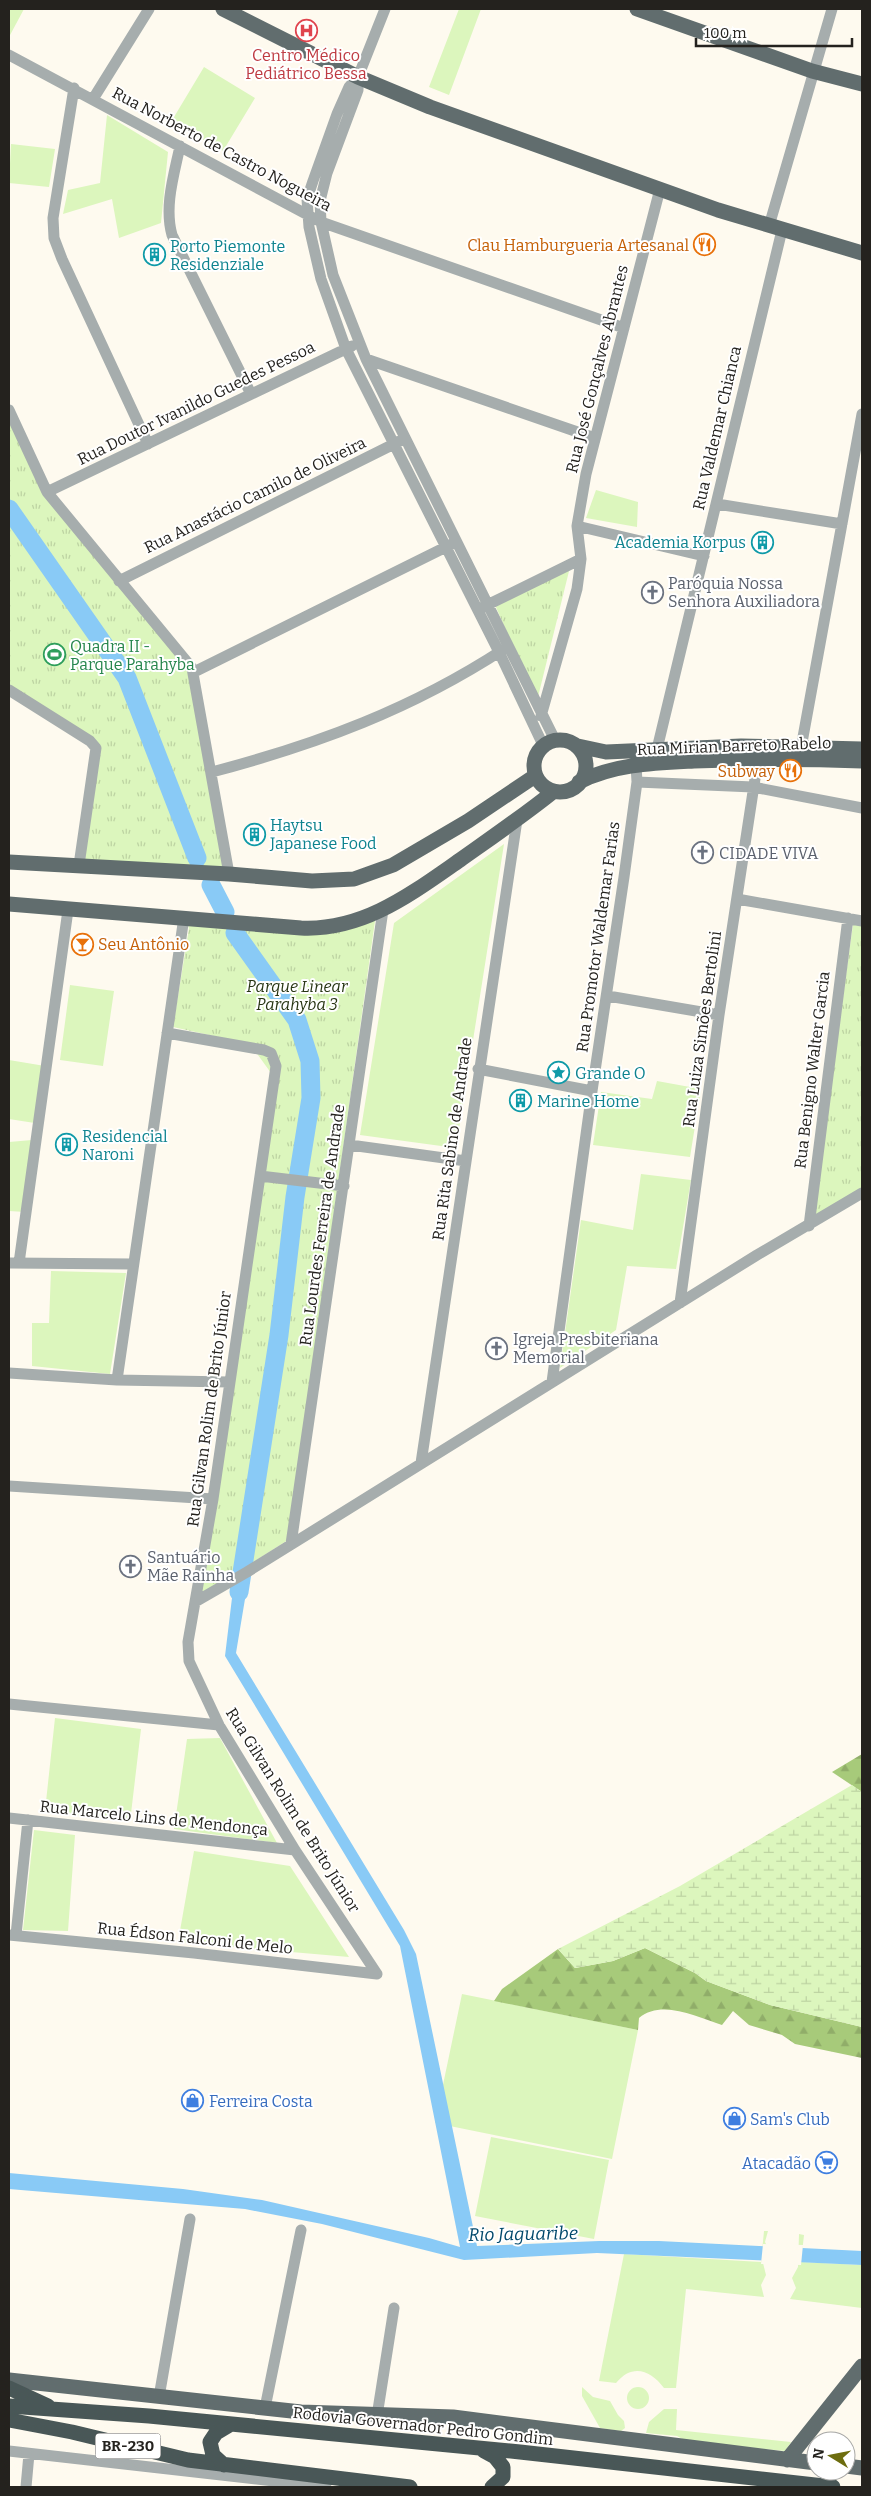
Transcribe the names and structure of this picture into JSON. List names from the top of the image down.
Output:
{
  "streets": {
    "highway": ["Rodovia Governador Pedro Gondim", "BR-230"],
    "main road": ["Rua Mirian Barreto Rabelo"],
    "street": [
      "Rua Norberto de Castro Nogueira",
      "Rua José Gonçalves Abrantes",
      "Rua Doutor Ivanildo Guedes Pessoa",
      "Rua Valdemar Chianca",
      "Rua Anastácio Camilo de Oliveira",
      "Rua Promotor Waldemar Farias",
      "Rua Luiza Simões Bertolini",
      "Rua Benigno Walter Garcia",
      "Rua Rita Sabino de Andrade",
      "Rua Lourdes Ferreira de Andrade",
      "Rua Gilvan Rolim de Brito Júnior",
      "Rua Marcelo Lins de Mendonça",
      "Rua Édson Falconi de Melo"
    ]
  },
  "crossings": [
    ["Rua Norberto de Castro Nogueira", "Rua José Gonçalves Abrantes"],
    ["Rua Valdemar Chianca", "Rua Mirian Barreto Rabelo"],
    ["Rua Mirian Barreto Rabelo", "Rua Promotor Waldemar Farias"],
    ["Rua Mirian Barreto Rabelo", "Rua Luiza Simões Bertolini"],
    ["Rua Gilvan Rolim de Brito Júnior", "Rua Marcelo Lins de Mendonça"],
    ["Rua Gilvan Rolim de Brito Júnior", "Rua Édson Falconi de Melo"]
  ],
  "water": ["Rio Jaguaribe"],
  "parks": ["Parque Linear Parahyba 3"],
  "places": {
    "hospital": ["Centro Médico Pediátrico Bessa"],
    "restaurant": ["Clau Hamburgueria Artesanal", "Subway"],
    "building": [
      "Porto Piemonte Residenziale",
      "Academia Korpus",
      "Haytsu Japanese Food",
      "Marine Home",
      "Residencial Naroni"
    ],
    "church": [
      "Paróquia Nossa Senhora Auxiliadora",
      "CIDADE VIVA",
      "Igreja Presbiteriana Memorial",
      "Santuário Mãe Rainha"
    ],
    "sports": ["Quadra II - Parque Parahyba"],
    "bar": ["Seu Antônio"],
    "place": ["Grande O"],
    "shop": ["Ferreira Costa", "Sam's Club"],
    "supermarket": ["Atacadão"]
  },
  "scale_bar": "100 m",
  "north": "left"
}
